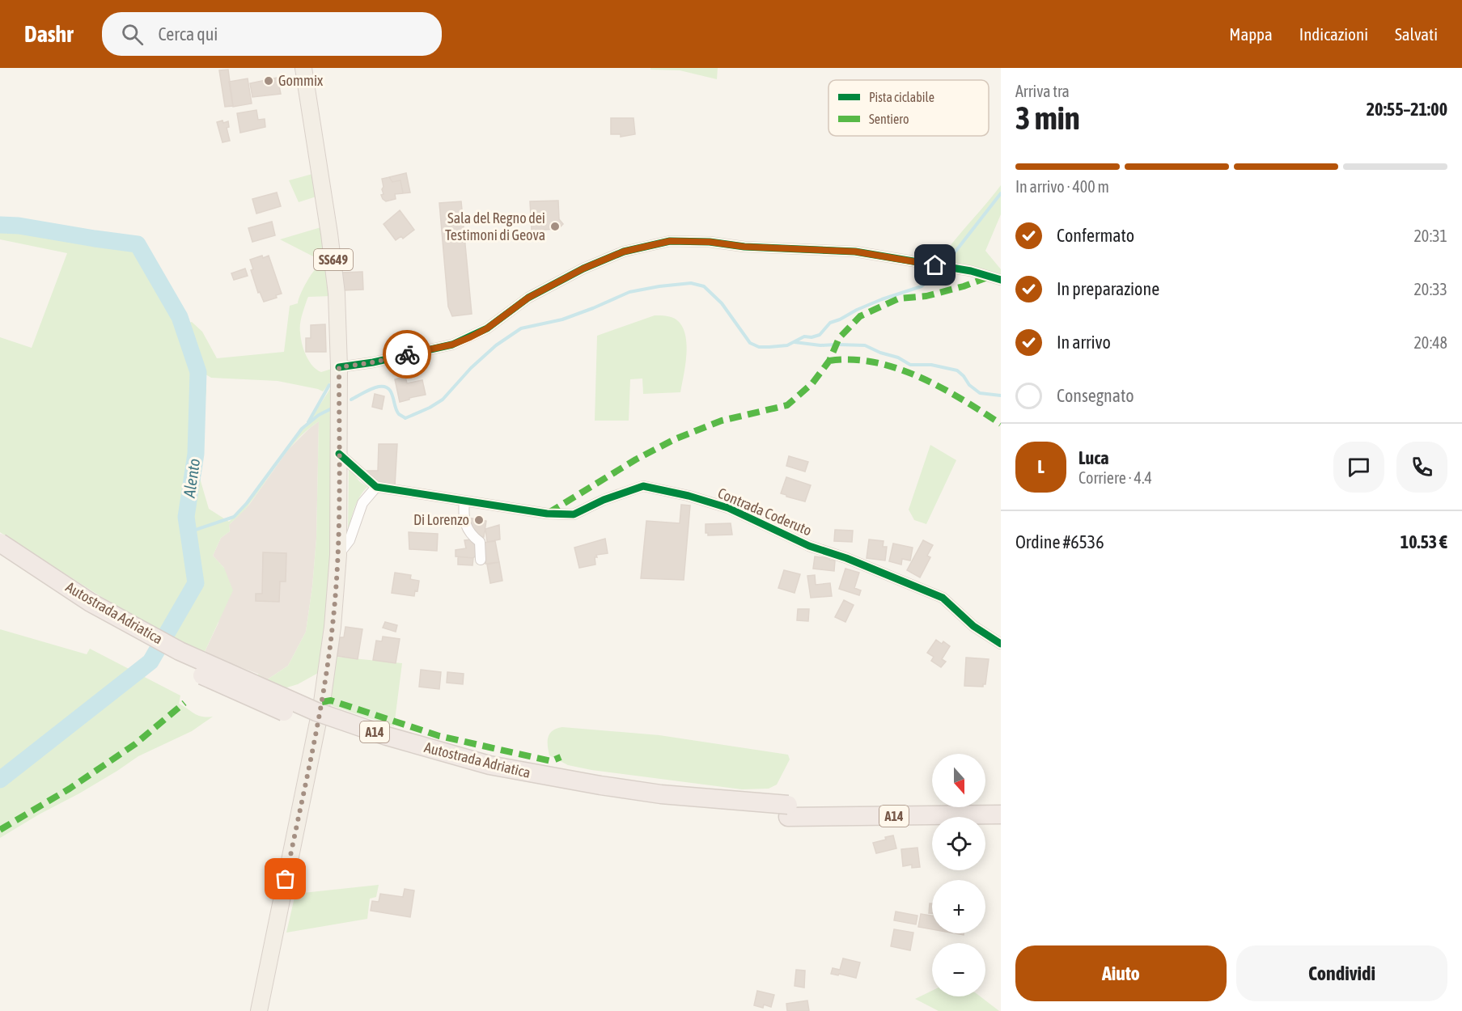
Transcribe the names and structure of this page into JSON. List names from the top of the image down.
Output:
{
  "streets": {
    "highway": ["Autostrada Adriatica", "A14"],
    "main road": ["SS649"],
    "street": ["Contrada Coderuto"]
  },
  "water": ["Alento"],
  "places": ["Gommix", "Sala del Regno dei Testimoni di Geova", "Di Lorenzo"],
  "legend": ["Pista ciclabile", "Sentiero"],
  "north": "bottom",
  "page": {
    "header": "Dashr",
    "search": "Cerca qui",
    "nav": ["Mappa", "Indicazioni", "Salvati"],
    "heading": ["3 min", "Arriva tra", "20:55–21:00"],
    "panel": [
      "Luca",
      "Corriere · 4.4",
      "Ordine #6536",
      "10.53 €"
    ],
    "bar": "In arrivo · 400 m",
    "list": [
      ["Confermato", "20:31"],
      ["In preparazione", "20:33"],
      ["In arrivo", "20:48"],
      "Consegnato"
    ],
    "round": "L",
    "map_buttons": ["+", "−"],
    "buttons": ["Aiuto", "Condividi"]
  }
}
